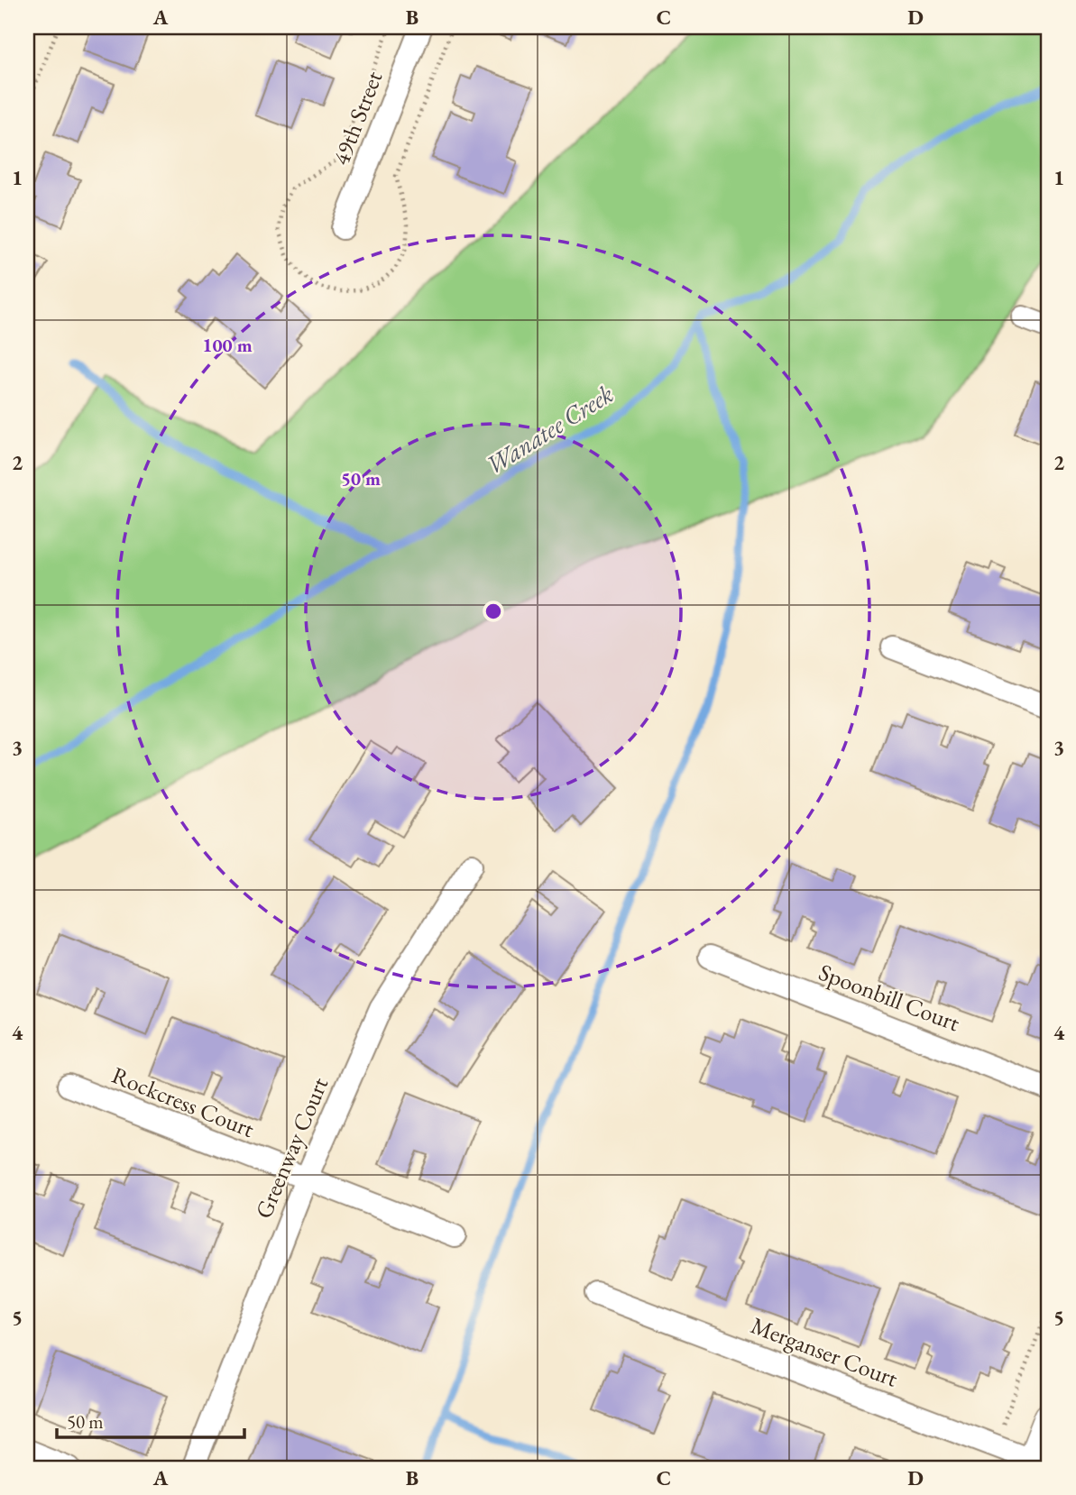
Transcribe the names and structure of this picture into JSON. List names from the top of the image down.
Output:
{
  "streets": {
    "street": [
      "49th Street",
      "Spoonbill Court",
      "Rockcress Court",
      "Greenway Court",
      "Merganser Court"
    ]
  },
  "crossings": [
    ["Rockcress Court", "Greenway Court"]
  ],
  "water": ["Wanatee Creek"],
  "scale_bar": "50 m",
  "grid": {
    "columns": [
      "A",
      "B",
      "C",
      "D"
    ],
    "rows": [
      "1",
      "2",
      "3",
      "4",
      "5"
    ]
  },
  "rings": ["100 m", "50 m"]
}
